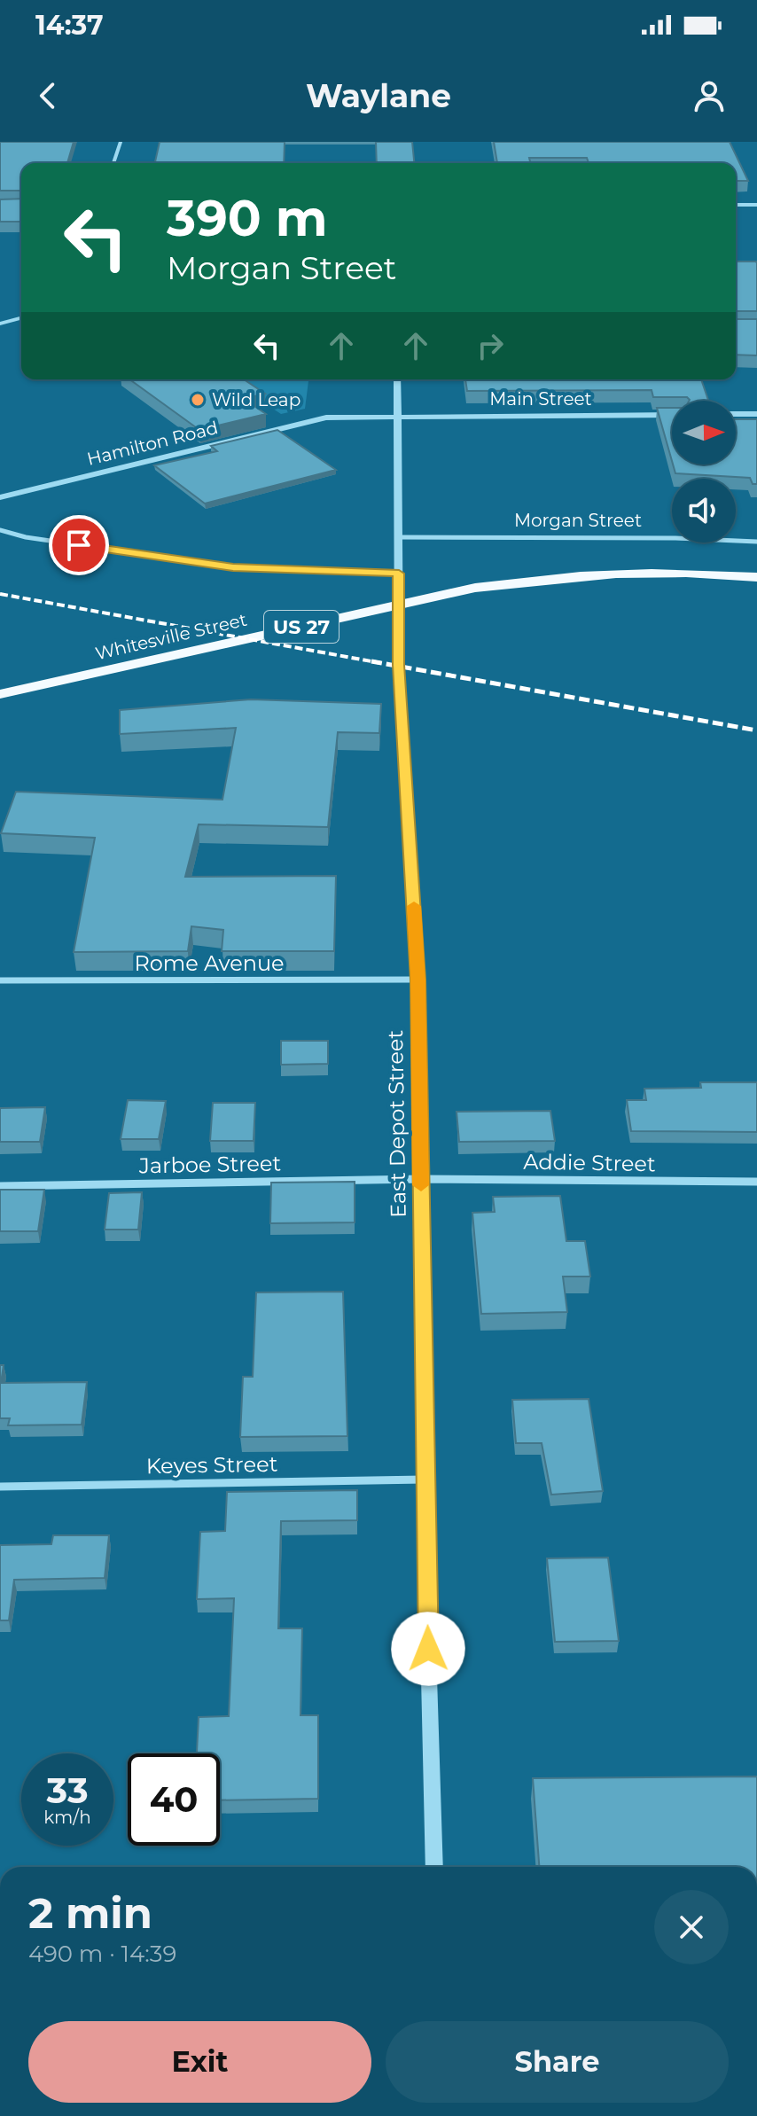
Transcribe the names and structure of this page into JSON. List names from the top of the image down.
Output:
{
  "streets": {
    "highway": ["US 27", "Whitesville Street"],
    "street": [
      "Main Street",
      "Hamilton Road",
      "Morgan Street",
      "Rome Avenue",
      "East Depot Street",
      "Addie Street",
      "Jarboe Street",
      "Keyes Street"
    ]
  },
  "crossings": [
    ["Main Street", "Hamilton Road"],
    ["Main Street", "East Depot Street"],
    ["Hamilton Road", "East Depot Street"],
    ["Morgan Street", "East Depot Street"],
    ["Rome Avenue", "East Depot Street"],
    ["East Depot Street", "Addie Street"],
    ["East Depot Street", "Jarboe Street"],
    ["East Depot Street", "Keyes Street"],
    ["Addie Street", "Jarboe Street"]
  ],
  "places": ["Wild Leap"],
  "north": "right",
  "page": {
    "status": "14:37",
    "header": "Waylane",
    "turn": ["390 m", "Morgan Street"],
    "speed": "33 km/h",
    "limit": "40",
    "heading": ["2 min", "490 m · 14:39"],
    "buttons": ["Exit", "Share"]
  }
}
